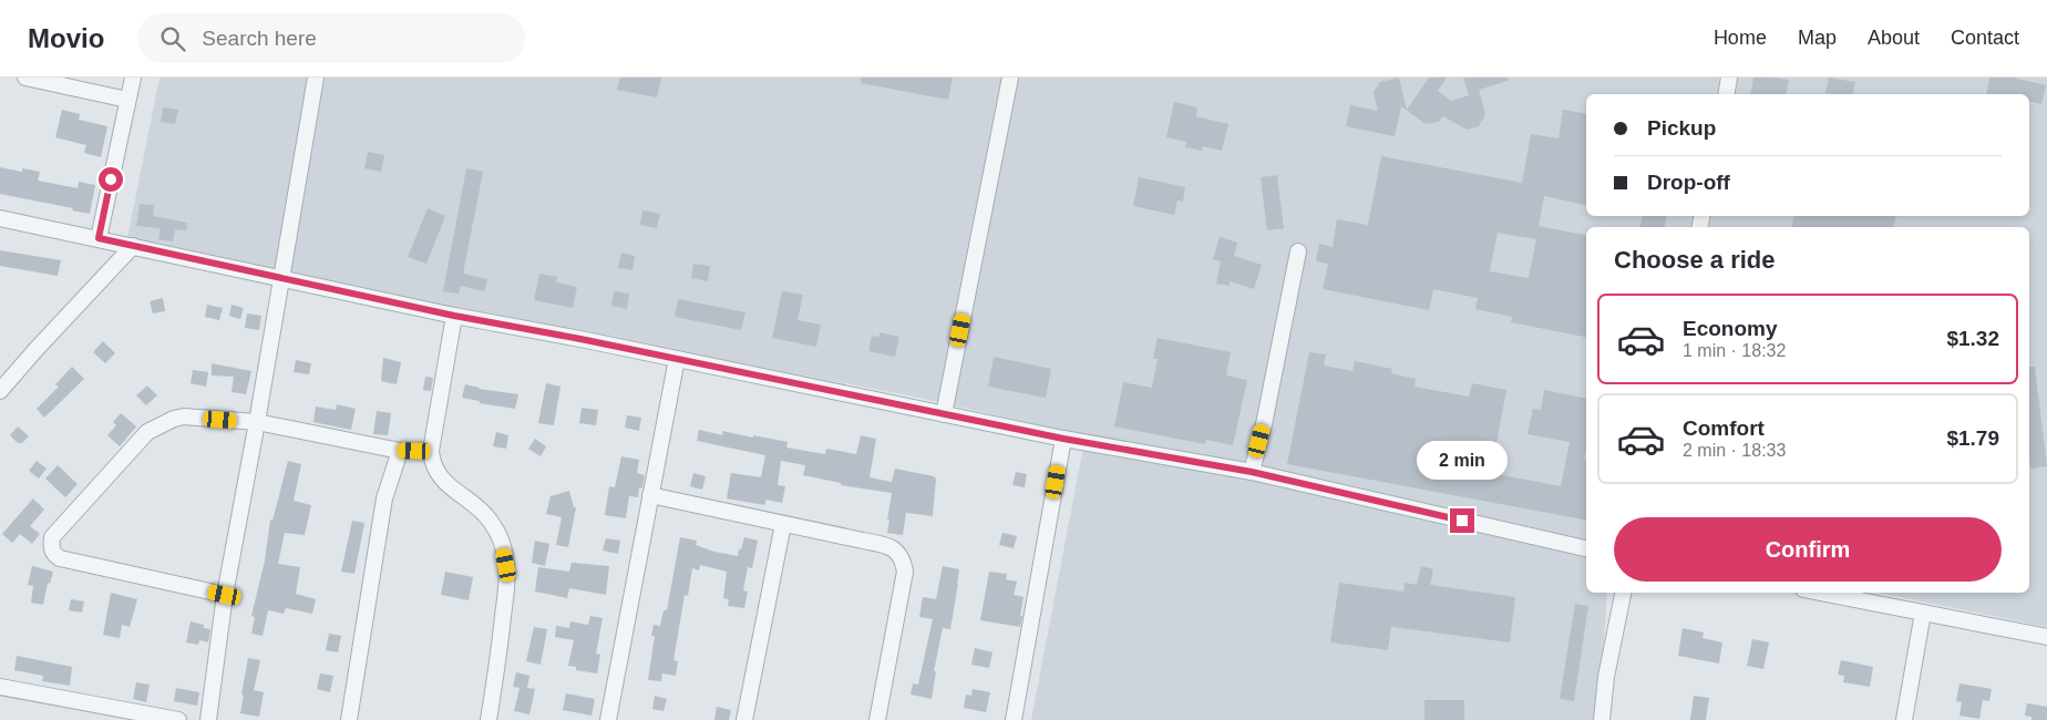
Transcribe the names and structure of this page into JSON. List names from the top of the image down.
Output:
{
  "page": {
    "header": "Movio",
    "search": "Search here",
    "nav": [
      "Home",
      "Map",
      "About",
      "Contact"
    ],
    "banner": ["Pickup", "Drop-off"],
    "heading": "Choose a ride",
    "list": [
      {
        "name": "Economy",
        "note": "1 min · 18:32",
        "value": "$1.32"
      },
      {
        "name": "Comfort",
        "note": "2 min · 18:33",
        "value": "$1.79"
      }
    ],
    "bubble": "2 min",
    "buttons": "Confirm"
  }
}
